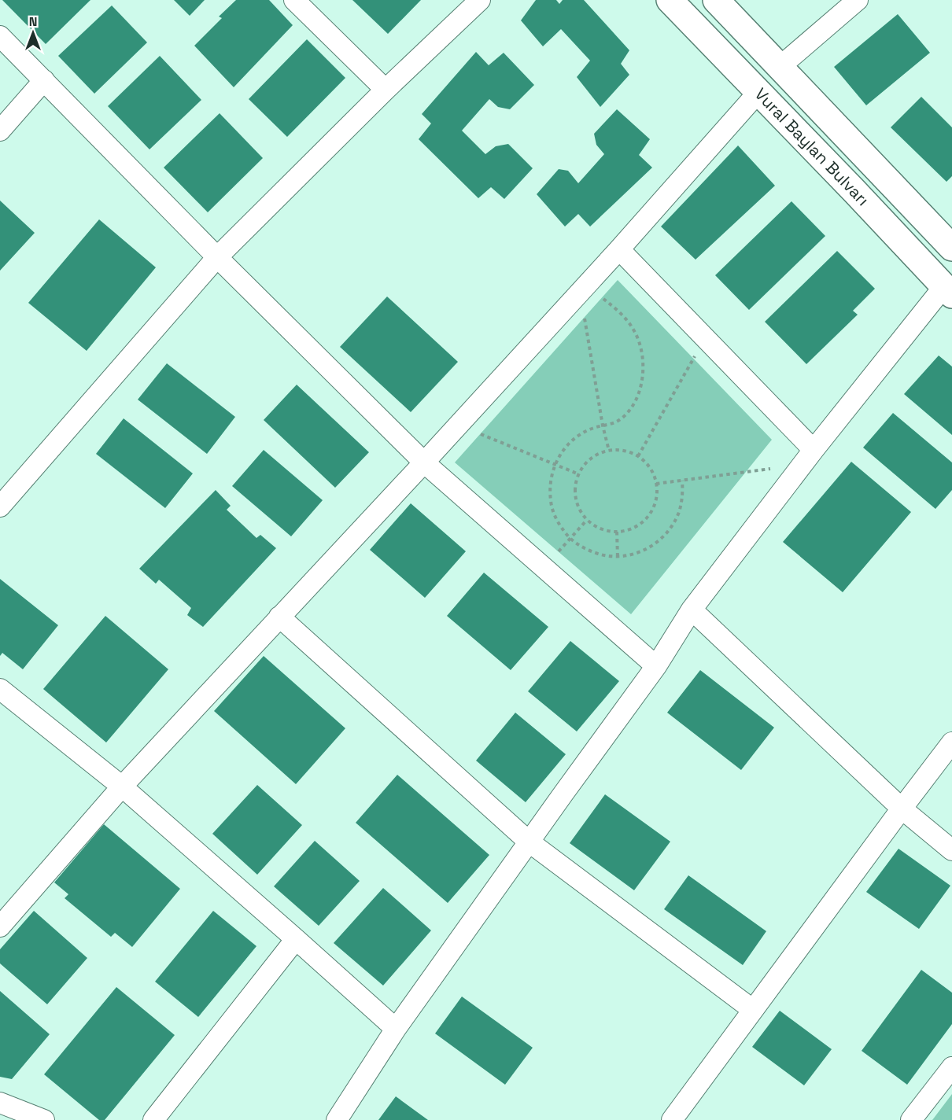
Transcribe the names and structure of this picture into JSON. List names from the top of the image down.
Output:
{
  "streets": {
    "main road": ["Vural Baylan Bulvarı"]
  },
  "north": "top"
}
